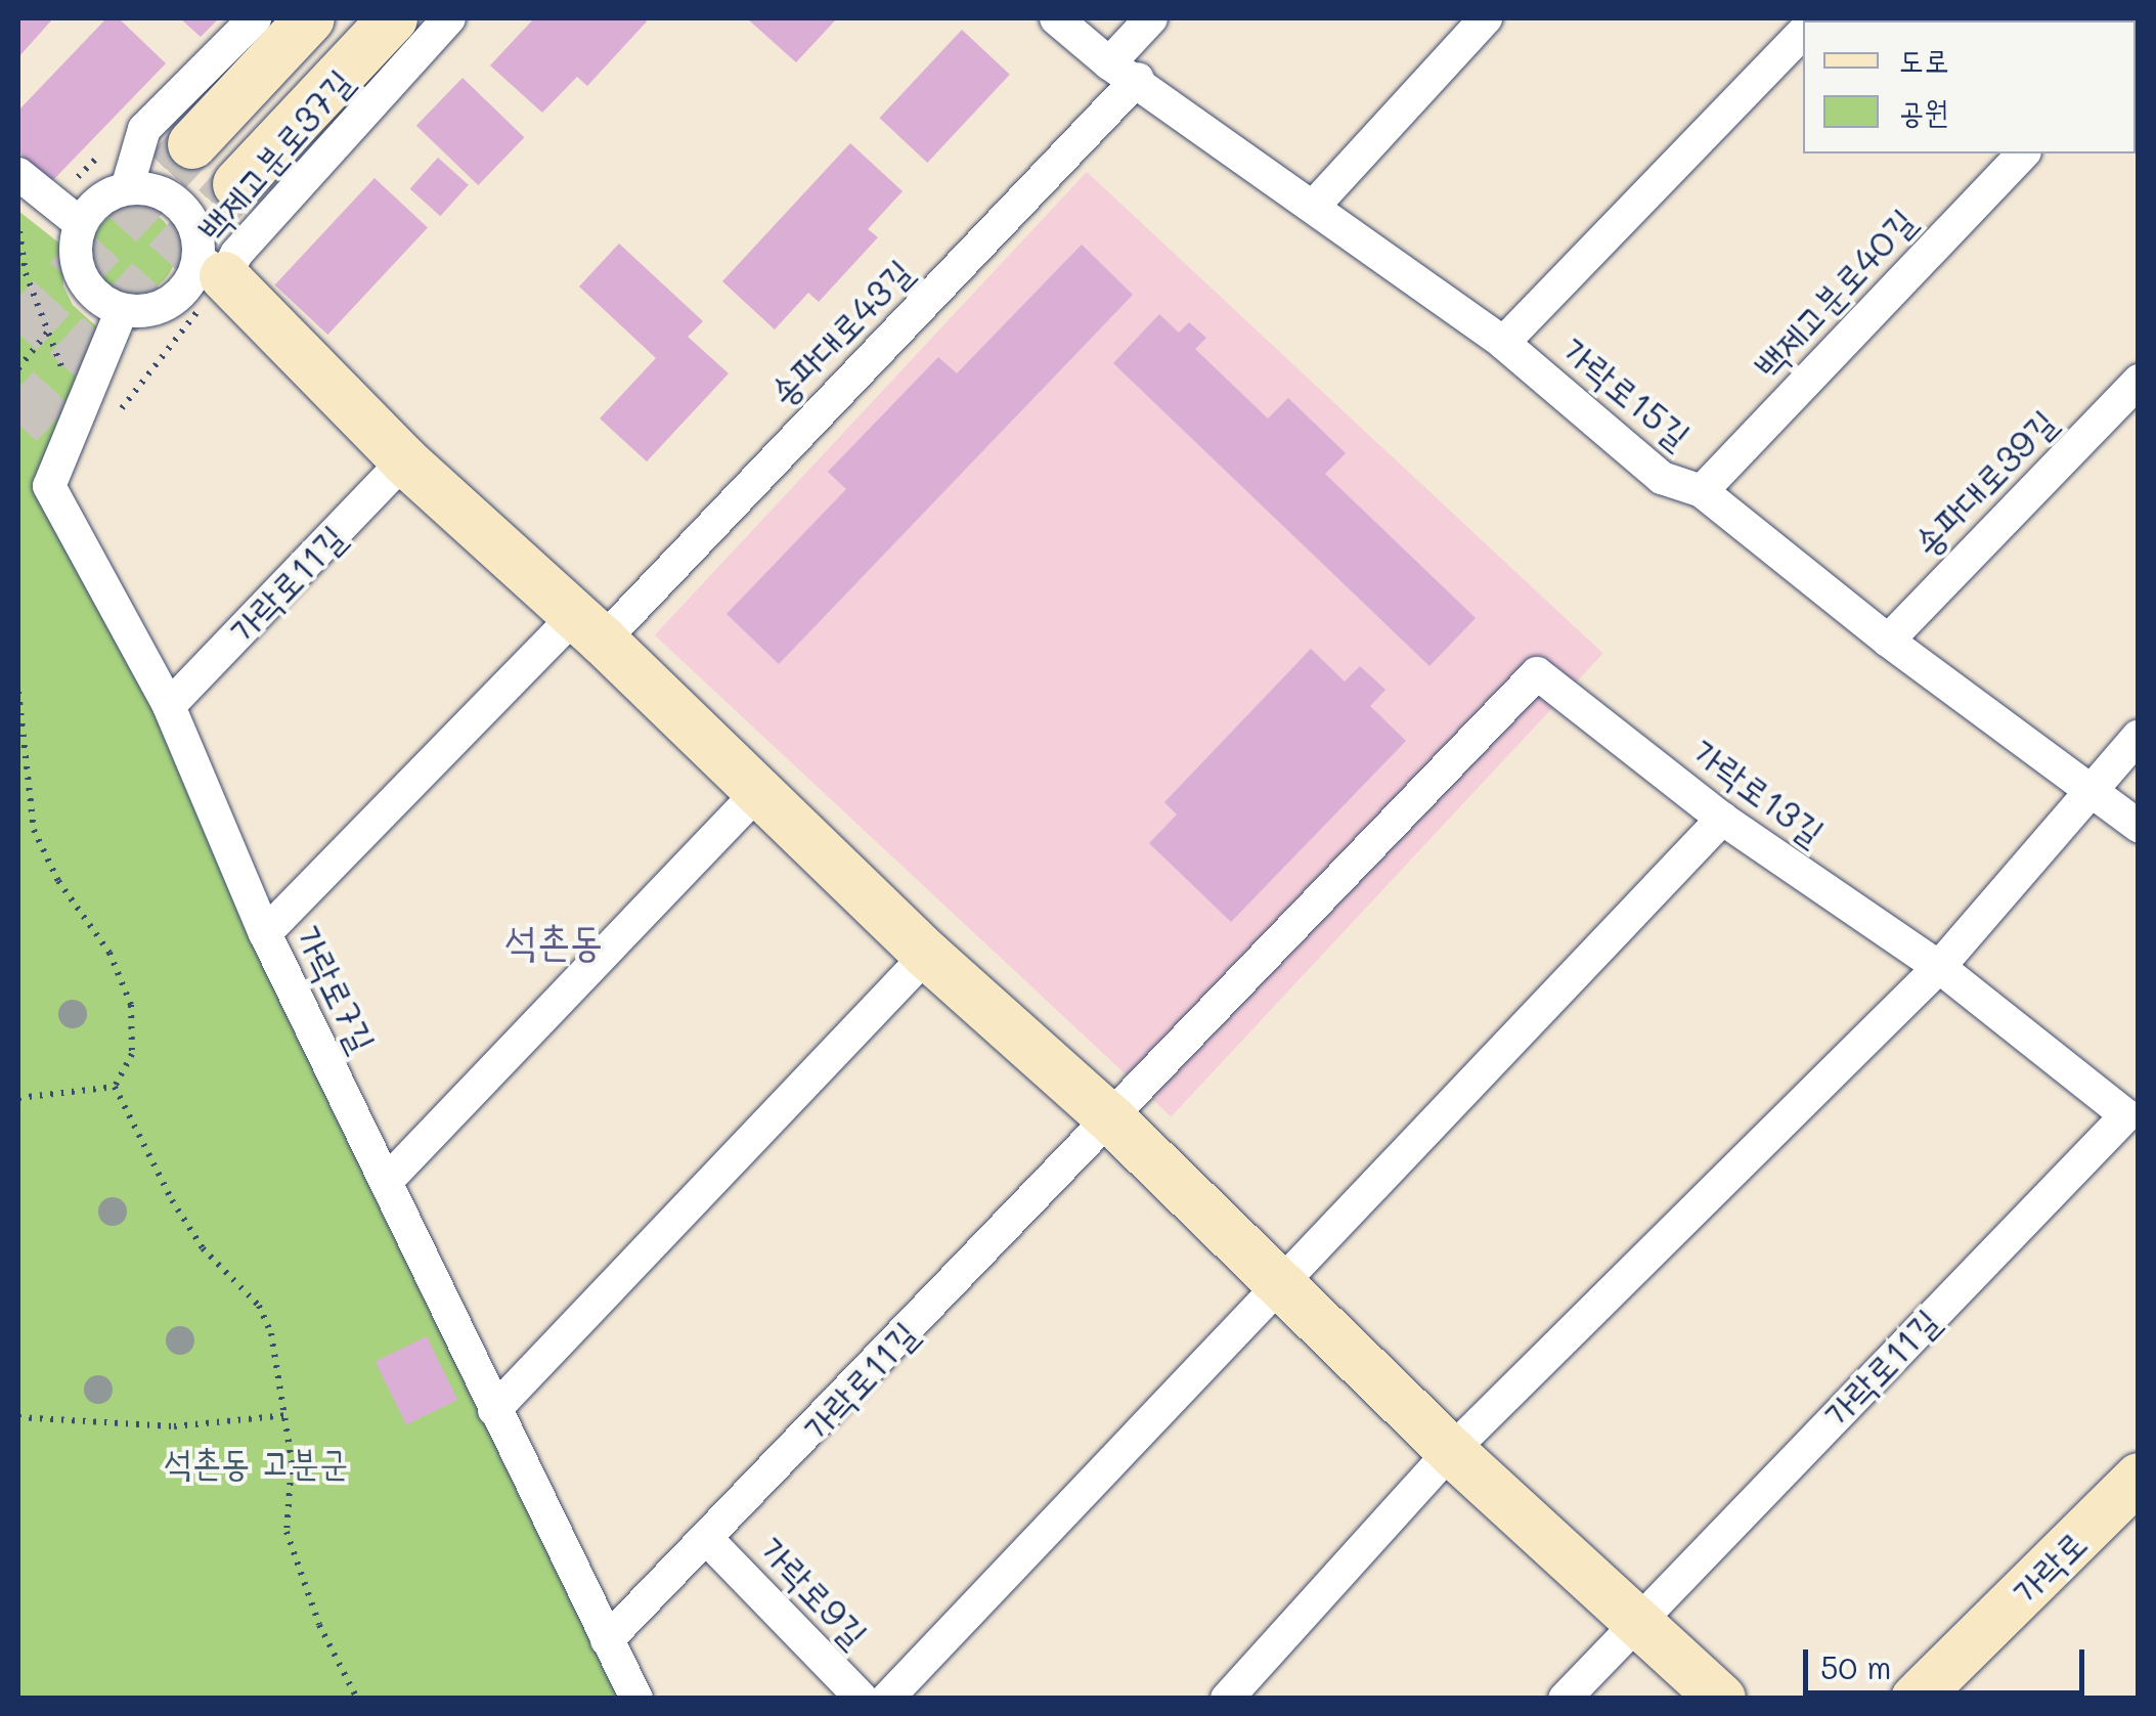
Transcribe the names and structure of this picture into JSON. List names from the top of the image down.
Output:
{
  "streets": {
    "street": [
      "백제고분로37길",
      "백제고분로40길",
      "송파대로43길",
      "가락로15길",
      "송파대로39길",
      "가락로11길",
      "가락로13길",
      "가락로7길",
      "가락로",
      "가락로9길"
    ]
  },
  "crossings": [
    ["백제고분로37길", "가락로7길"],
    ["백제고분로40길", "가락로15길"],
    ["송파대로43길", "가락로15길"],
    ["가락로15길", "송파대로39길"],
    ["가락로11길", "가락로13길"],
    ["가락로11길", "가락로7길"],
    ["가락로11길", "가락로9길"]
  ],
  "districts": ["석촌동"],
  "parks": ["석촌동 고분군"],
  "legend": ["도로", "공원"],
  "scale_bar": "50 m"
}
